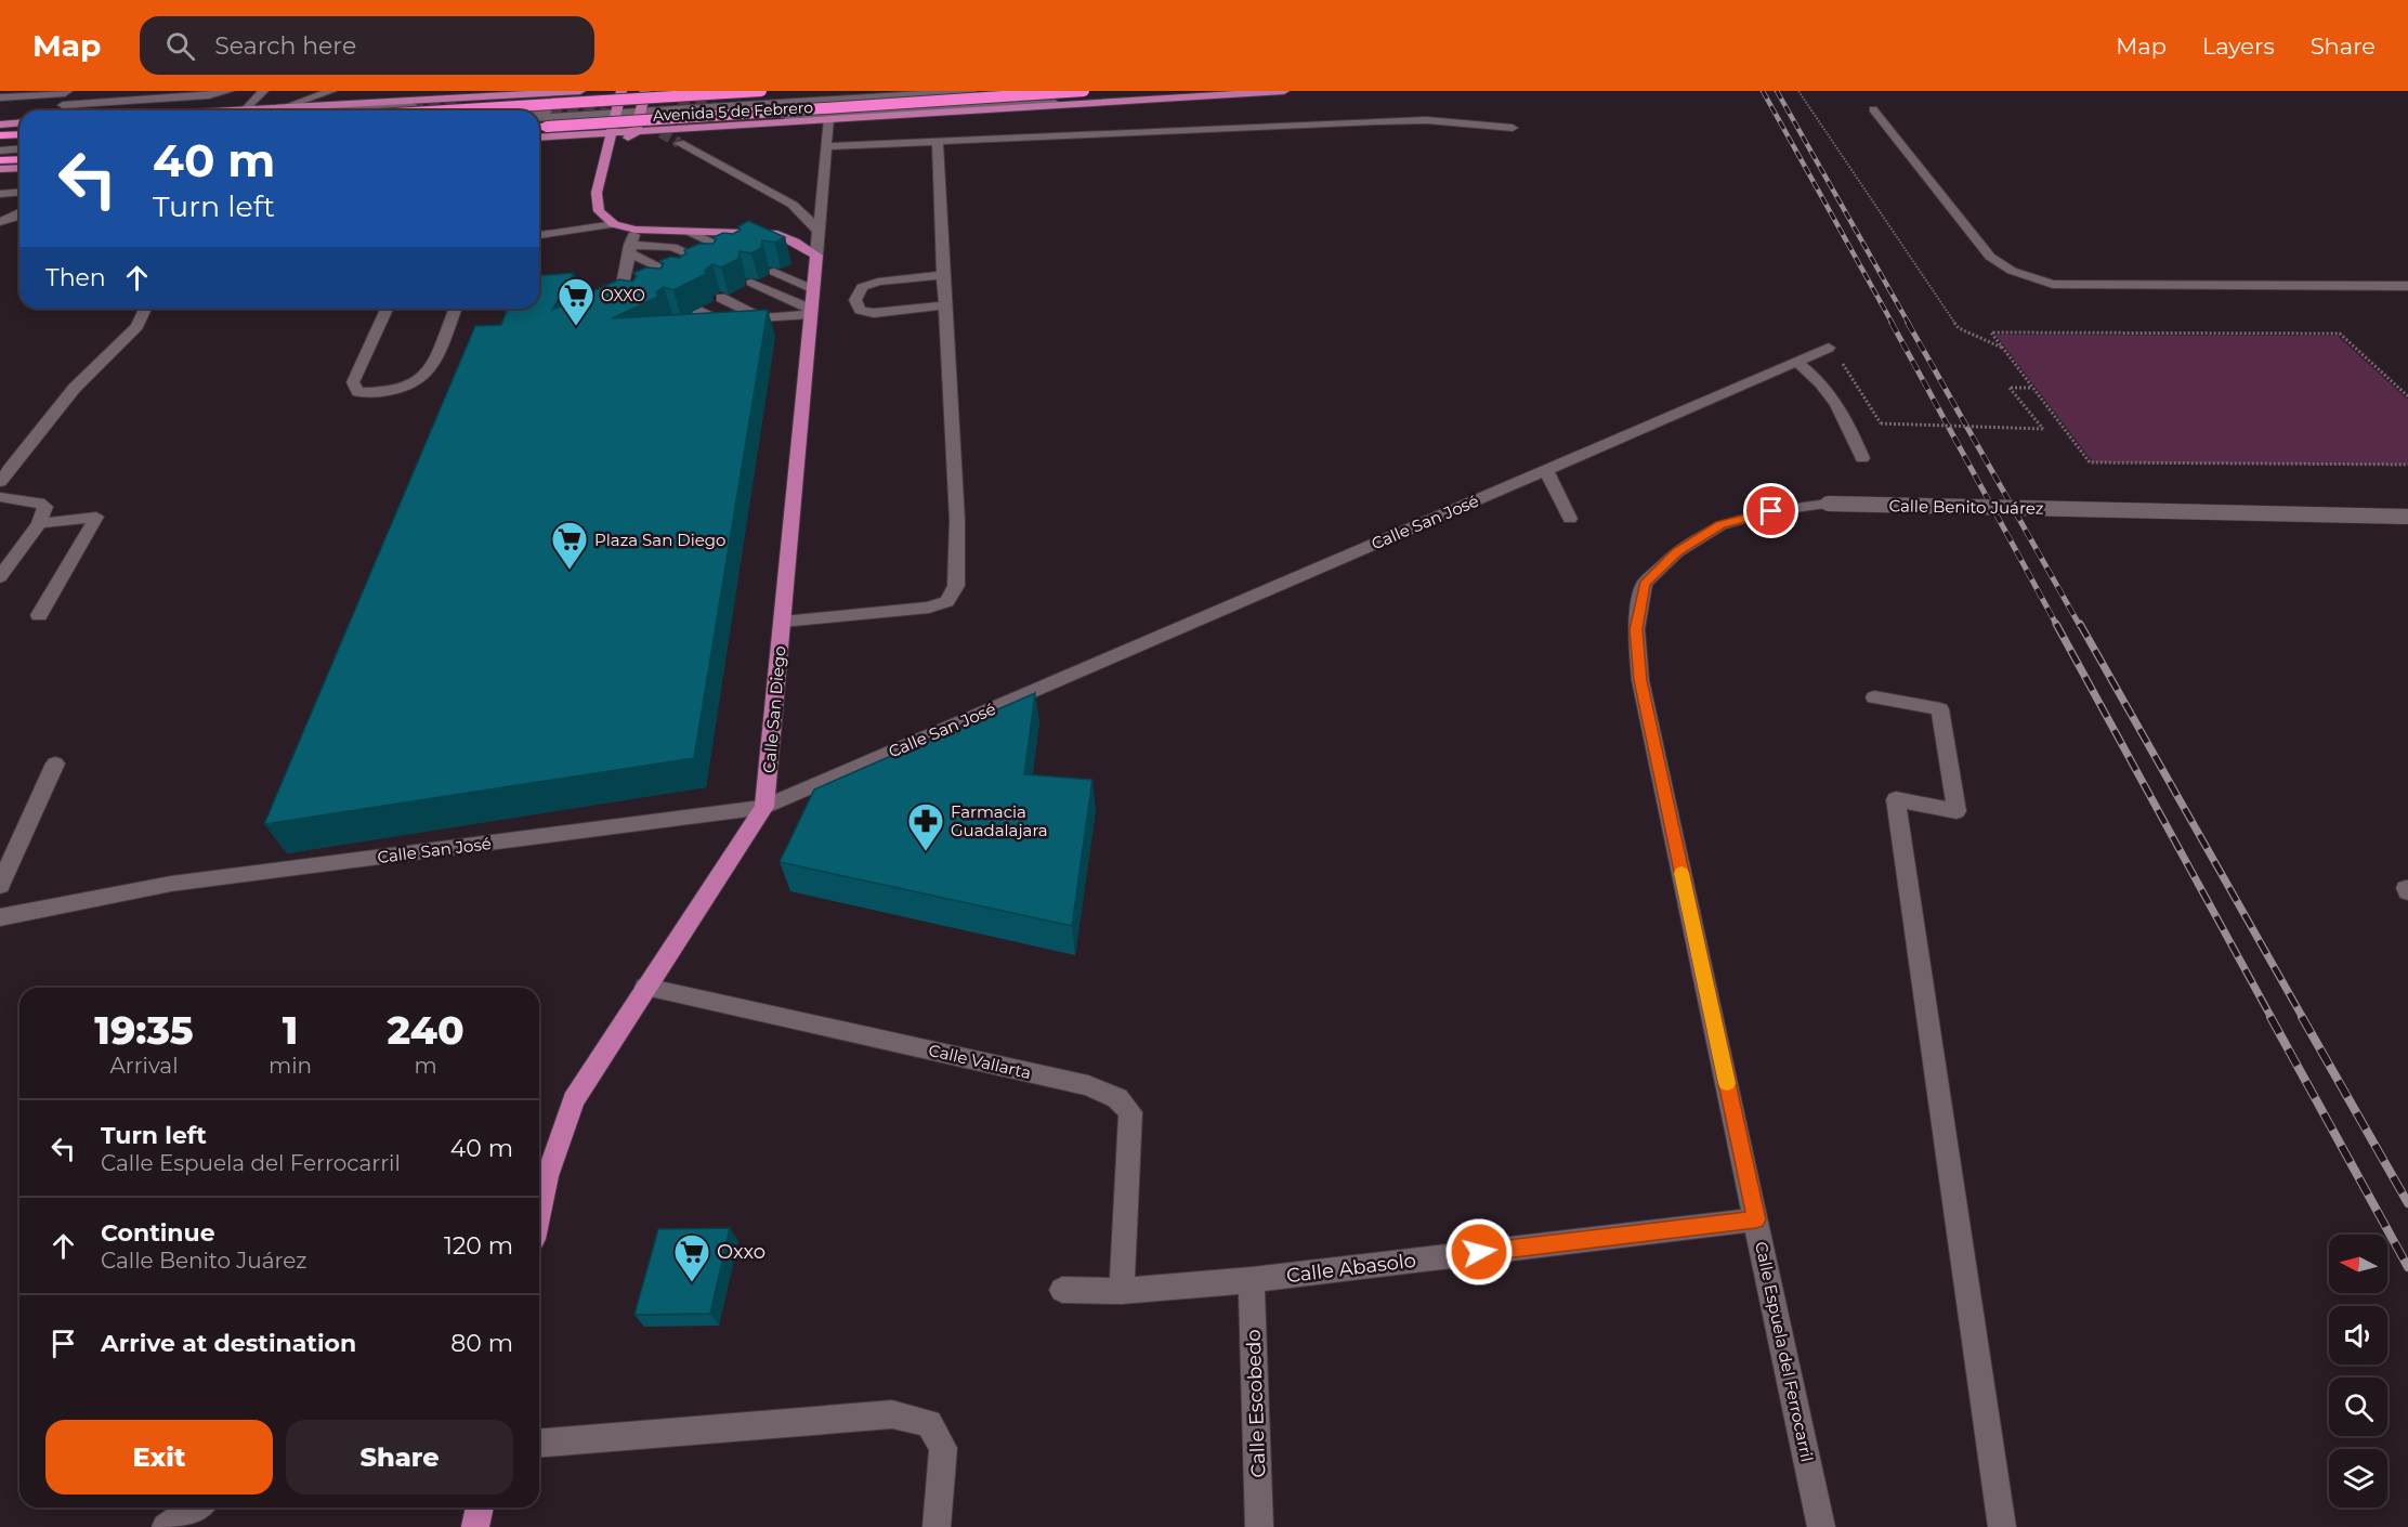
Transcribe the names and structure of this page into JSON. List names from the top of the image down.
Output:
{
  "streets": {
    "highway": ["Avenida 5 de Febrero"],
    "main road": ["Calle San Diego"],
    "street": [
      "Calle Benito Juárez",
      "Calle San José",
      "Calle Vallarta",
      "Calle Abasolo",
      "Calle Espuela del Ferrocarril",
      "Calle Escobedo"
    ]
  },
  "crossings": [
    ["Avenida 5 de Febrero", "Calle San Diego"],
    ["Calle Benito Juárez", "Calle Espuela del Ferrocarril"],
    ["Calle San José", "Calle San Diego"],
    ["Calle San Diego", "Calle Vallarta"],
    ["Calle Vallarta", "Calle Abasolo"],
    ["Calle Abasolo", "Calle Espuela del Ferrocarril"],
    ["Calle Abasolo", "Calle Escobedo"]
  ],
  "places": {
    "supermarket": ["OXXO", "Plaza San Diego", "Oxxo"],
    "pharmacy": ["Farmacia Guadalajara"]
  },
  "north": "left",
  "page": {
    "header": "Map",
    "search": "Search here",
    "nav": ["Map", "Layers", "Share"],
    "turn": ["40 m", "Turn left"],
    "then": "Then",
    "eta": [
      "19:35",
      "Arrival",
      "1",
      "min",
      "240",
      "m"
    ],
    "list": [
      {
        "name": "Turn left",
        "note": "Calle Espuela del Ferrocarril",
        "value": "40 m"
      },
      {
        "name": "Continue",
        "note": "Calle Benito Juárez",
        "value": "120 m"
      },
      {
        "name": "Arrive at destination",
        "value": "80 m"
      }
    ],
    "buttons": ["Exit", "Share"]
  }
}
